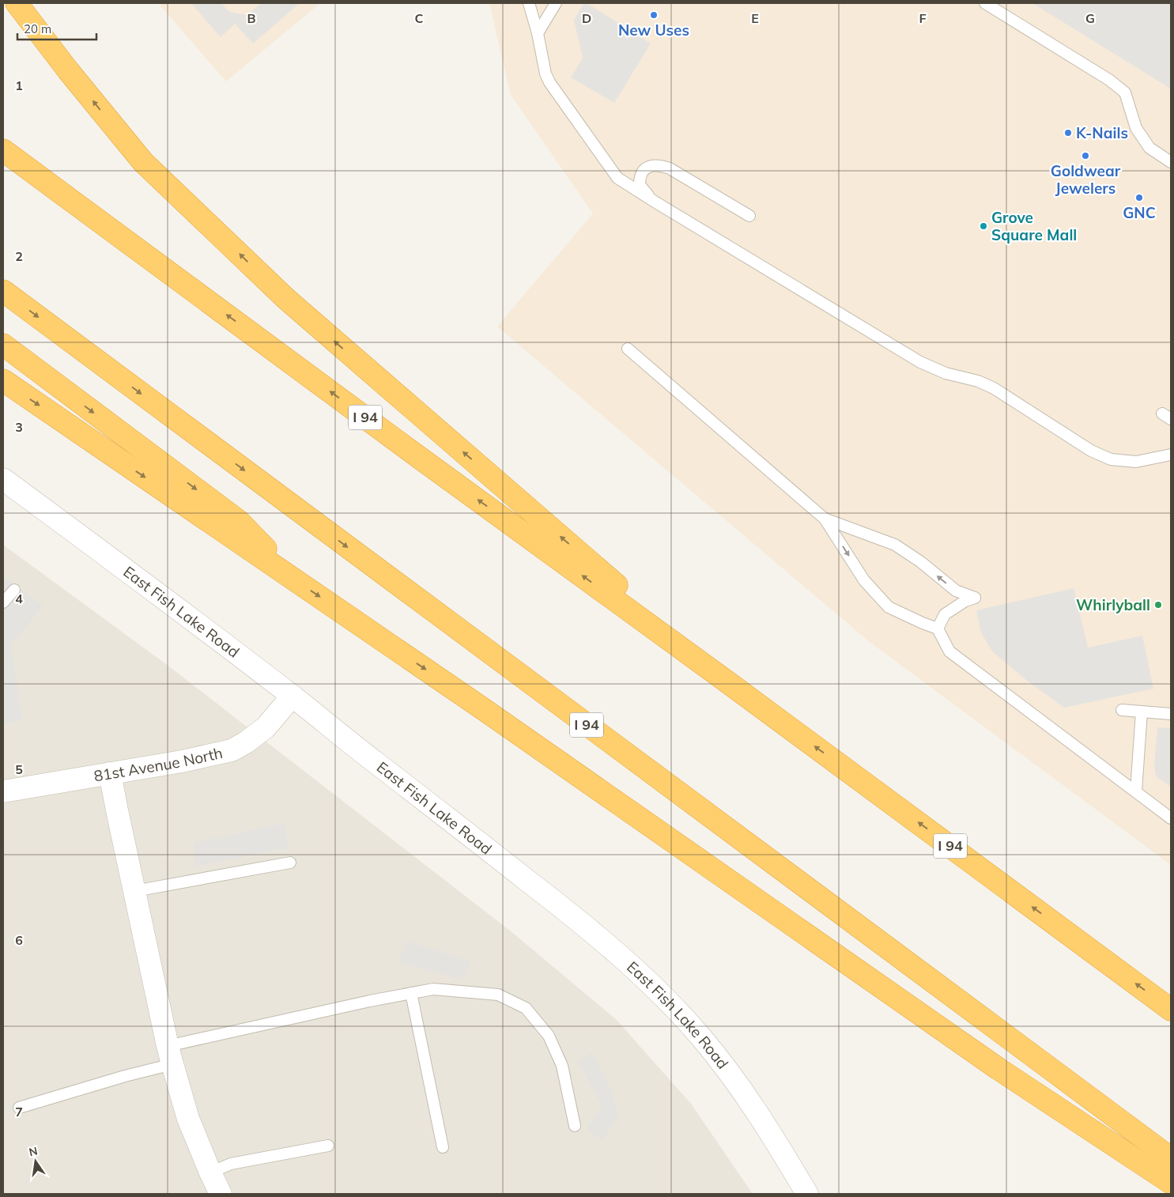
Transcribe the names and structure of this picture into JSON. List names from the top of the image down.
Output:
{
  "streets": {
    "highway": ["I 94"],
    "street": ["East Fish Lake Road", "81st Avenue North"]
  },
  "crossings": [
    ["East Fish Lake Road", "81st Avenue North"]
  ],
  "places": [
    "New Uses",
    "K-Nails",
    "Goldwear Jewelers",
    "GNC",
    "Grove Square Mall",
    "Whirlyball"
  ],
  "scale_bar": "20 m",
  "north": "top",
  "grid": {
    "columns": [
      "B",
      "C",
      "D",
      "E",
      "F",
      "G"
    ],
    "rows": [
      "1",
      "2",
      "3",
      "4",
      "5",
      "6",
      "7"
    ]
  }
}
